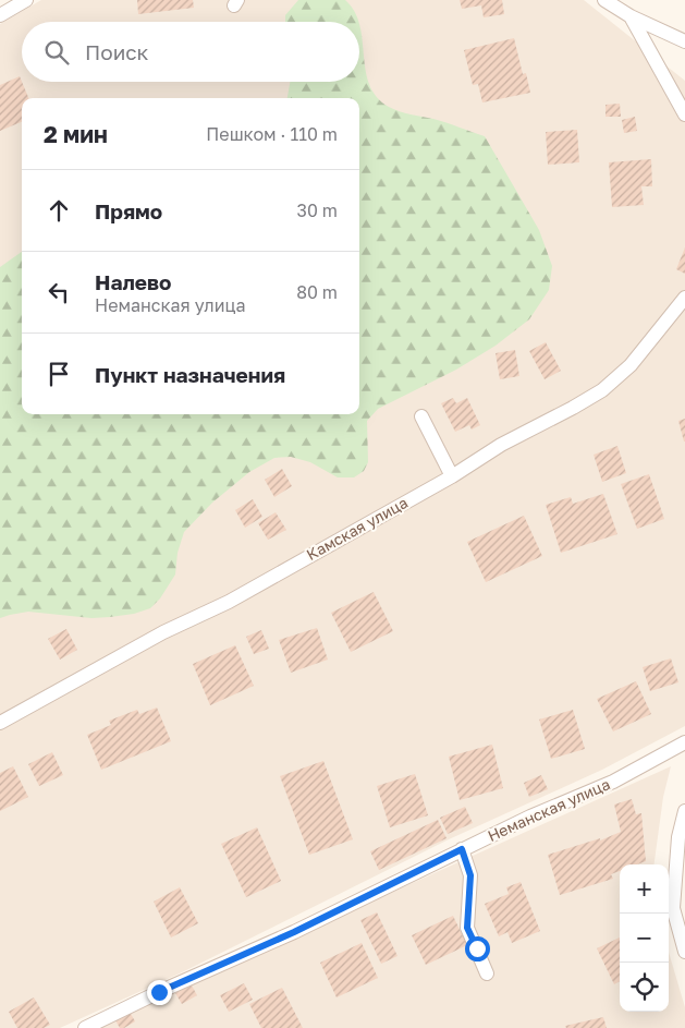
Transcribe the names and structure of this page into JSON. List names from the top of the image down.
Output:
{
  "streets": {
    "lane": ["Камская улица", "Неманская улица"]
  },
  "page": {
    "search": "Поиск",
    "heading": ["2 мин", "Пешком · 110 m"],
    "list": [
      ["Прямо", "30 m"],
      ["Налево", "Неманская улица", "80 m"],
      "Пункт назначения"
    ],
    "map_buttons": ["+", "−"]
  }
}
